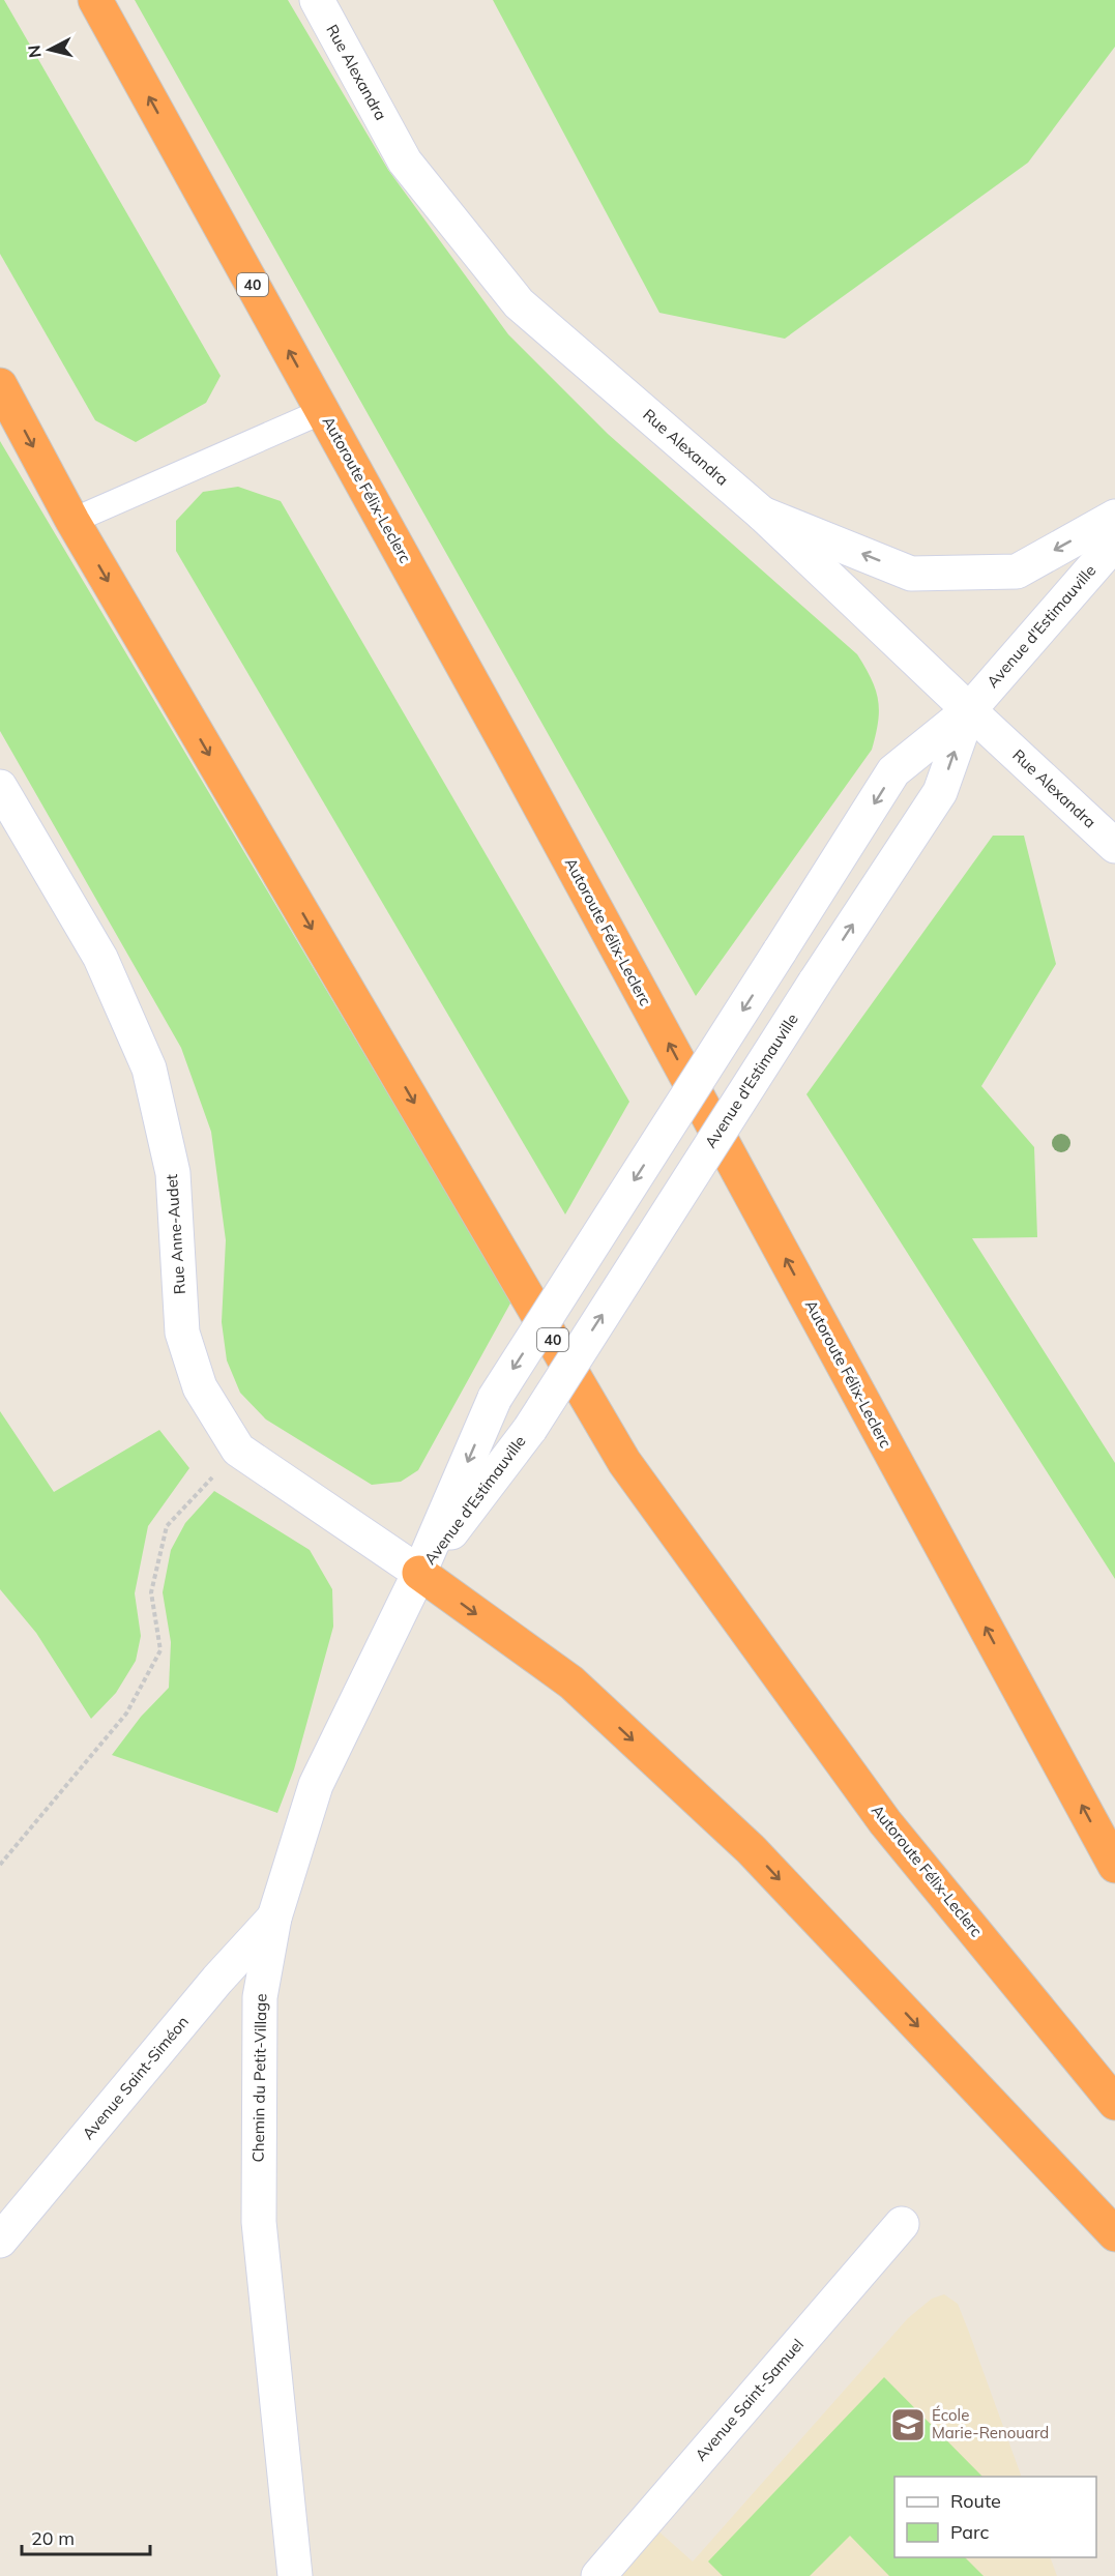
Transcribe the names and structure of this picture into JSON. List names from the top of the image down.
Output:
{
  "streets": {
    "highway": ["40", "Autoroute Félix-Leclerc"],
    "street": [
      "Rue Alexandra",
      "Avenue d'Estimauville",
      "Rue Anne-Audet",
      "Avenue Saint-Siméon",
      "Chemin du Petit-Village",
      "Avenue Saint-Samuel"
    ]
  },
  "crossings": [
    ["Rue Alexandra", "Avenue d'Estimauville"],
    ["Avenue d'Estimauville", "Rue Anne-Audet"],
    ["Avenue d'Estimauville", "Chemin du Petit-Village"],
    ["Rue Anne-Audet", "Chemin du Petit-Village"],
    ["Avenue Saint-Siméon", "Chemin du Petit-Village"]
  ],
  "places": {
    "school or university": ["École Marie-Renouard"]
  },
  "legend": ["Route", "Parc"],
  "scale_bar": "20 m",
  "north": "left"
}
